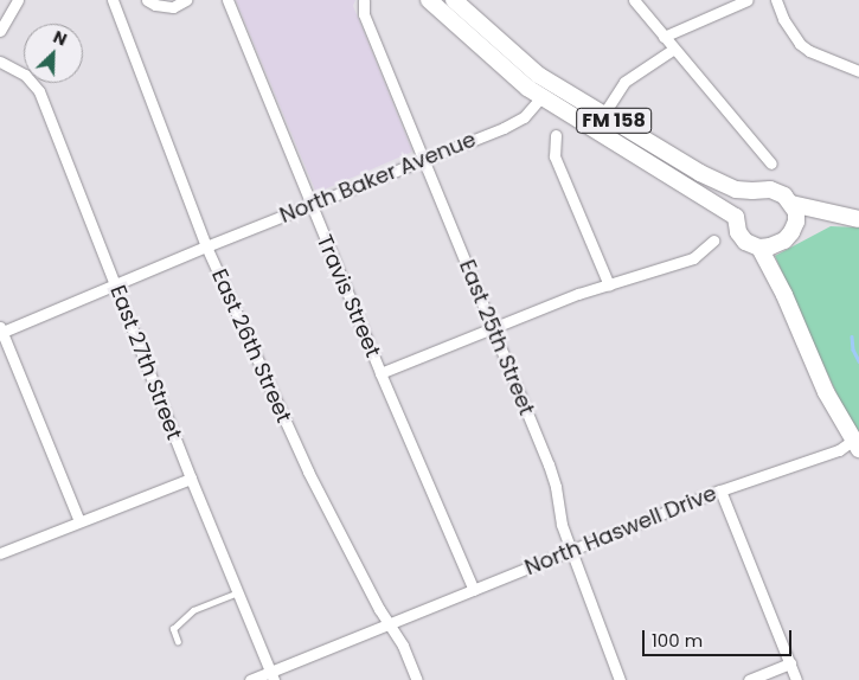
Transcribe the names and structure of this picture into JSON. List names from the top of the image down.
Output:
{
  "streets": {
    "main road": ["FM 158"],
    "street": [
      "North Baker Avenue",
      "Travis Street",
      "East 25th Street",
      "East 26th Street",
      "East 27th Street",
      "North Haswell Drive"
    ]
  },
  "crossings": [
    ["FM 158", "North Baker Avenue"],
    ["North Baker Avenue", "Travis Street"],
    ["North Baker Avenue", "East 25th Street"],
    ["North Baker Avenue", "East 26th Street"],
    ["North Baker Avenue", "East 27th Street"],
    ["Travis Street", "North Haswell Drive"],
    ["East 25th Street", "North Haswell Drive"],
    ["East 26th Street", "North Haswell Drive"],
    ["East 27th Street", "North Haswell Drive"]
  ],
  "scale_bar": "100 m",
  "north": "top right"
}
